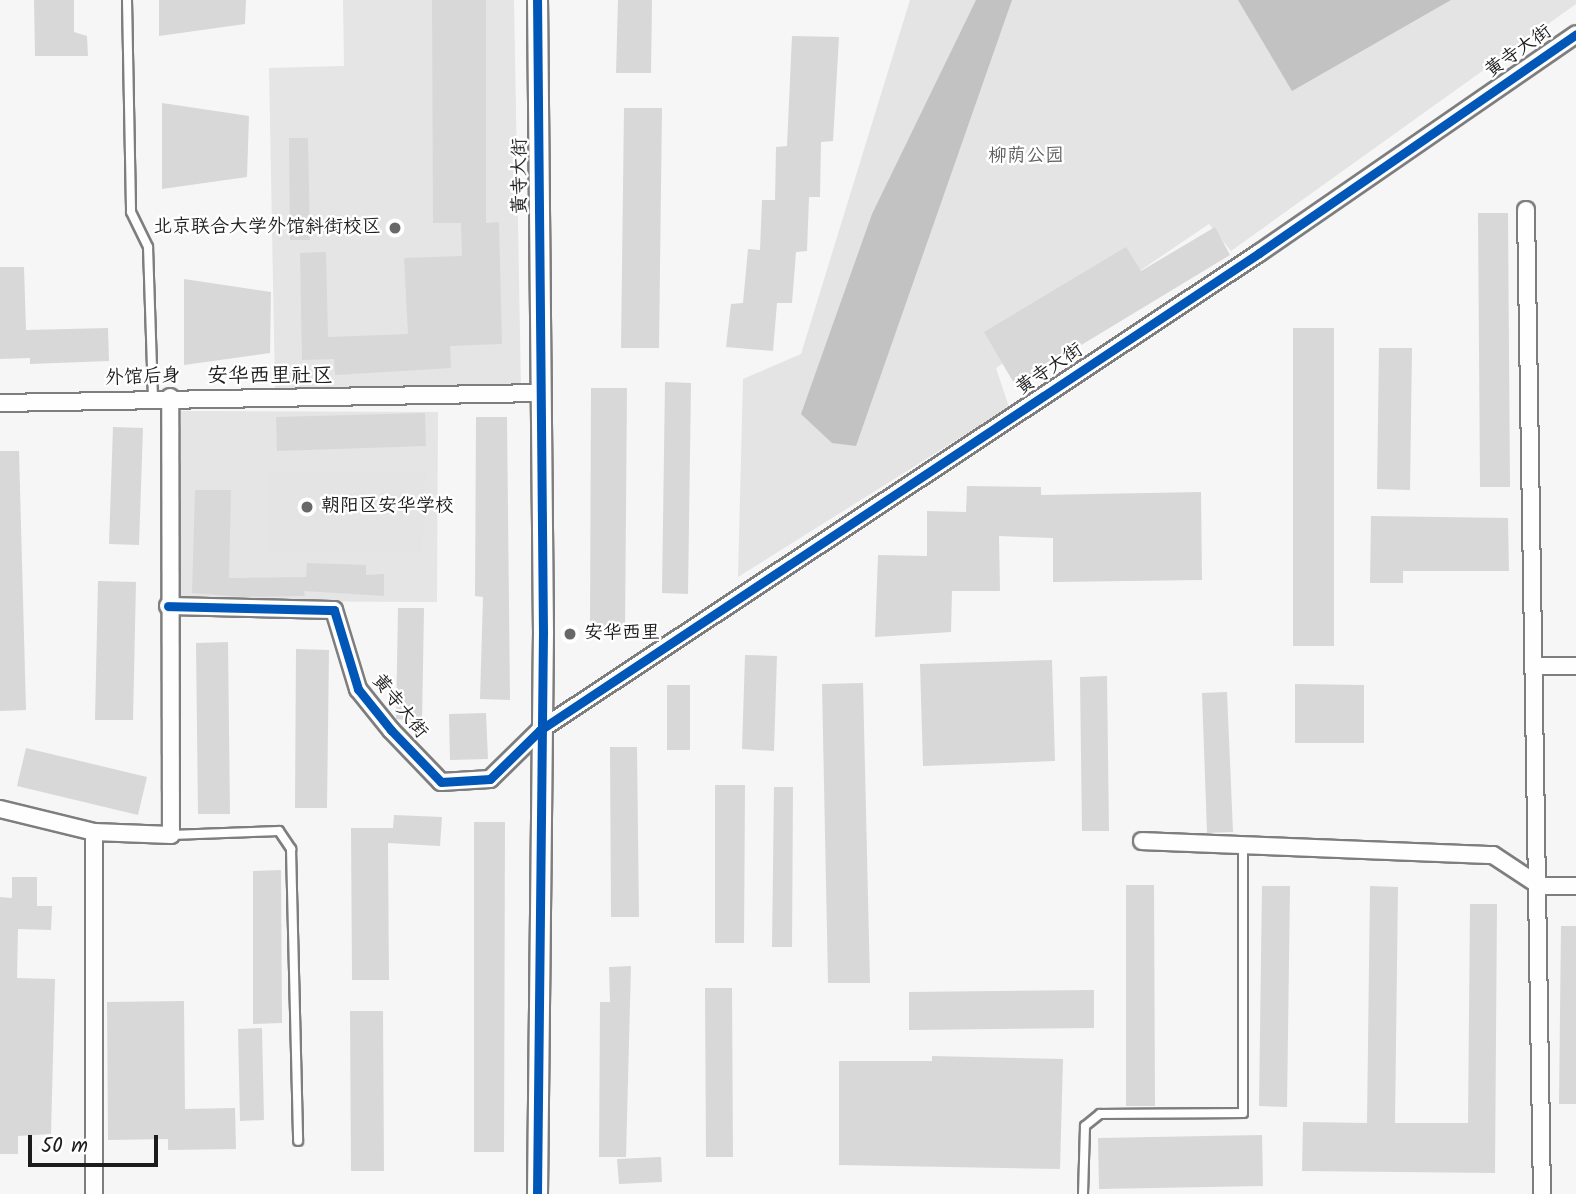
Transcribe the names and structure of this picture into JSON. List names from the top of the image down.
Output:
{
  "streets": {
    "street": ["黄寺大街", "外馆后身"]
  },
  "crossings": [
    ["黄寺大街", "外馆后身"]
  ],
  "districts": ["安华西里社区"],
  "parks": ["柳荫公园"],
  "places": ["北京联合大学外馆斜街校区", "朝阳区安华学校", "安华西里"],
  "scale_bar": "50 m"
}
